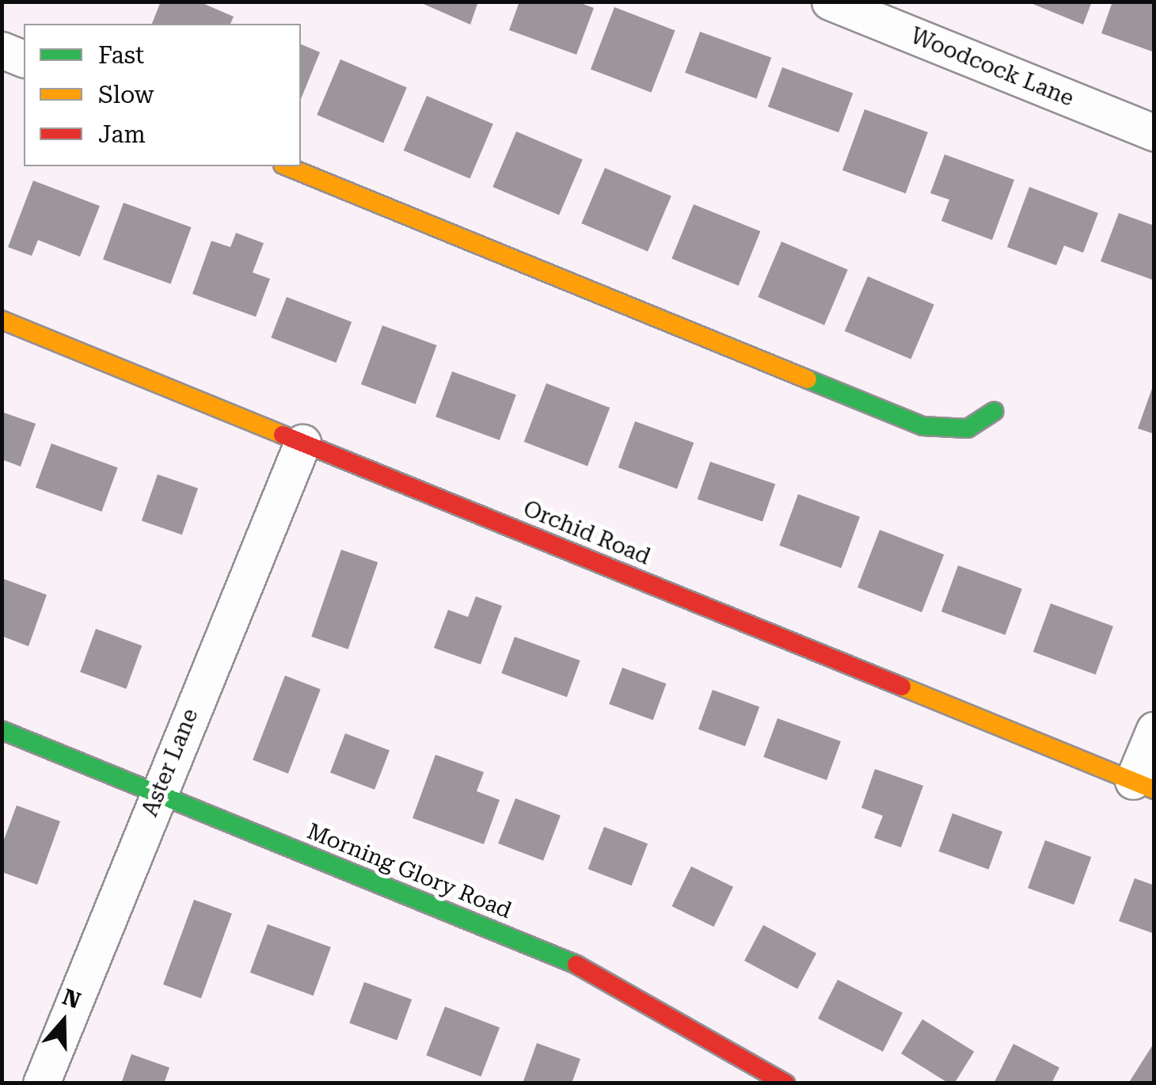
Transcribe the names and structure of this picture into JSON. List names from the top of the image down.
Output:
{
  "streets": {
    "street": [
      "Woodcock Lane",
      "Orchid Road",
      "Aster Lane",
      "Morning Glory Road"
    ]
  },
  "crossings": [
    ["Orchid Road", "Aster Lane"],
    ["Aster Lane", "Morning Glory Road"]
  ],
  "legend": ["Fast", "Slow", "Jam"],
  "north": "top"
}
